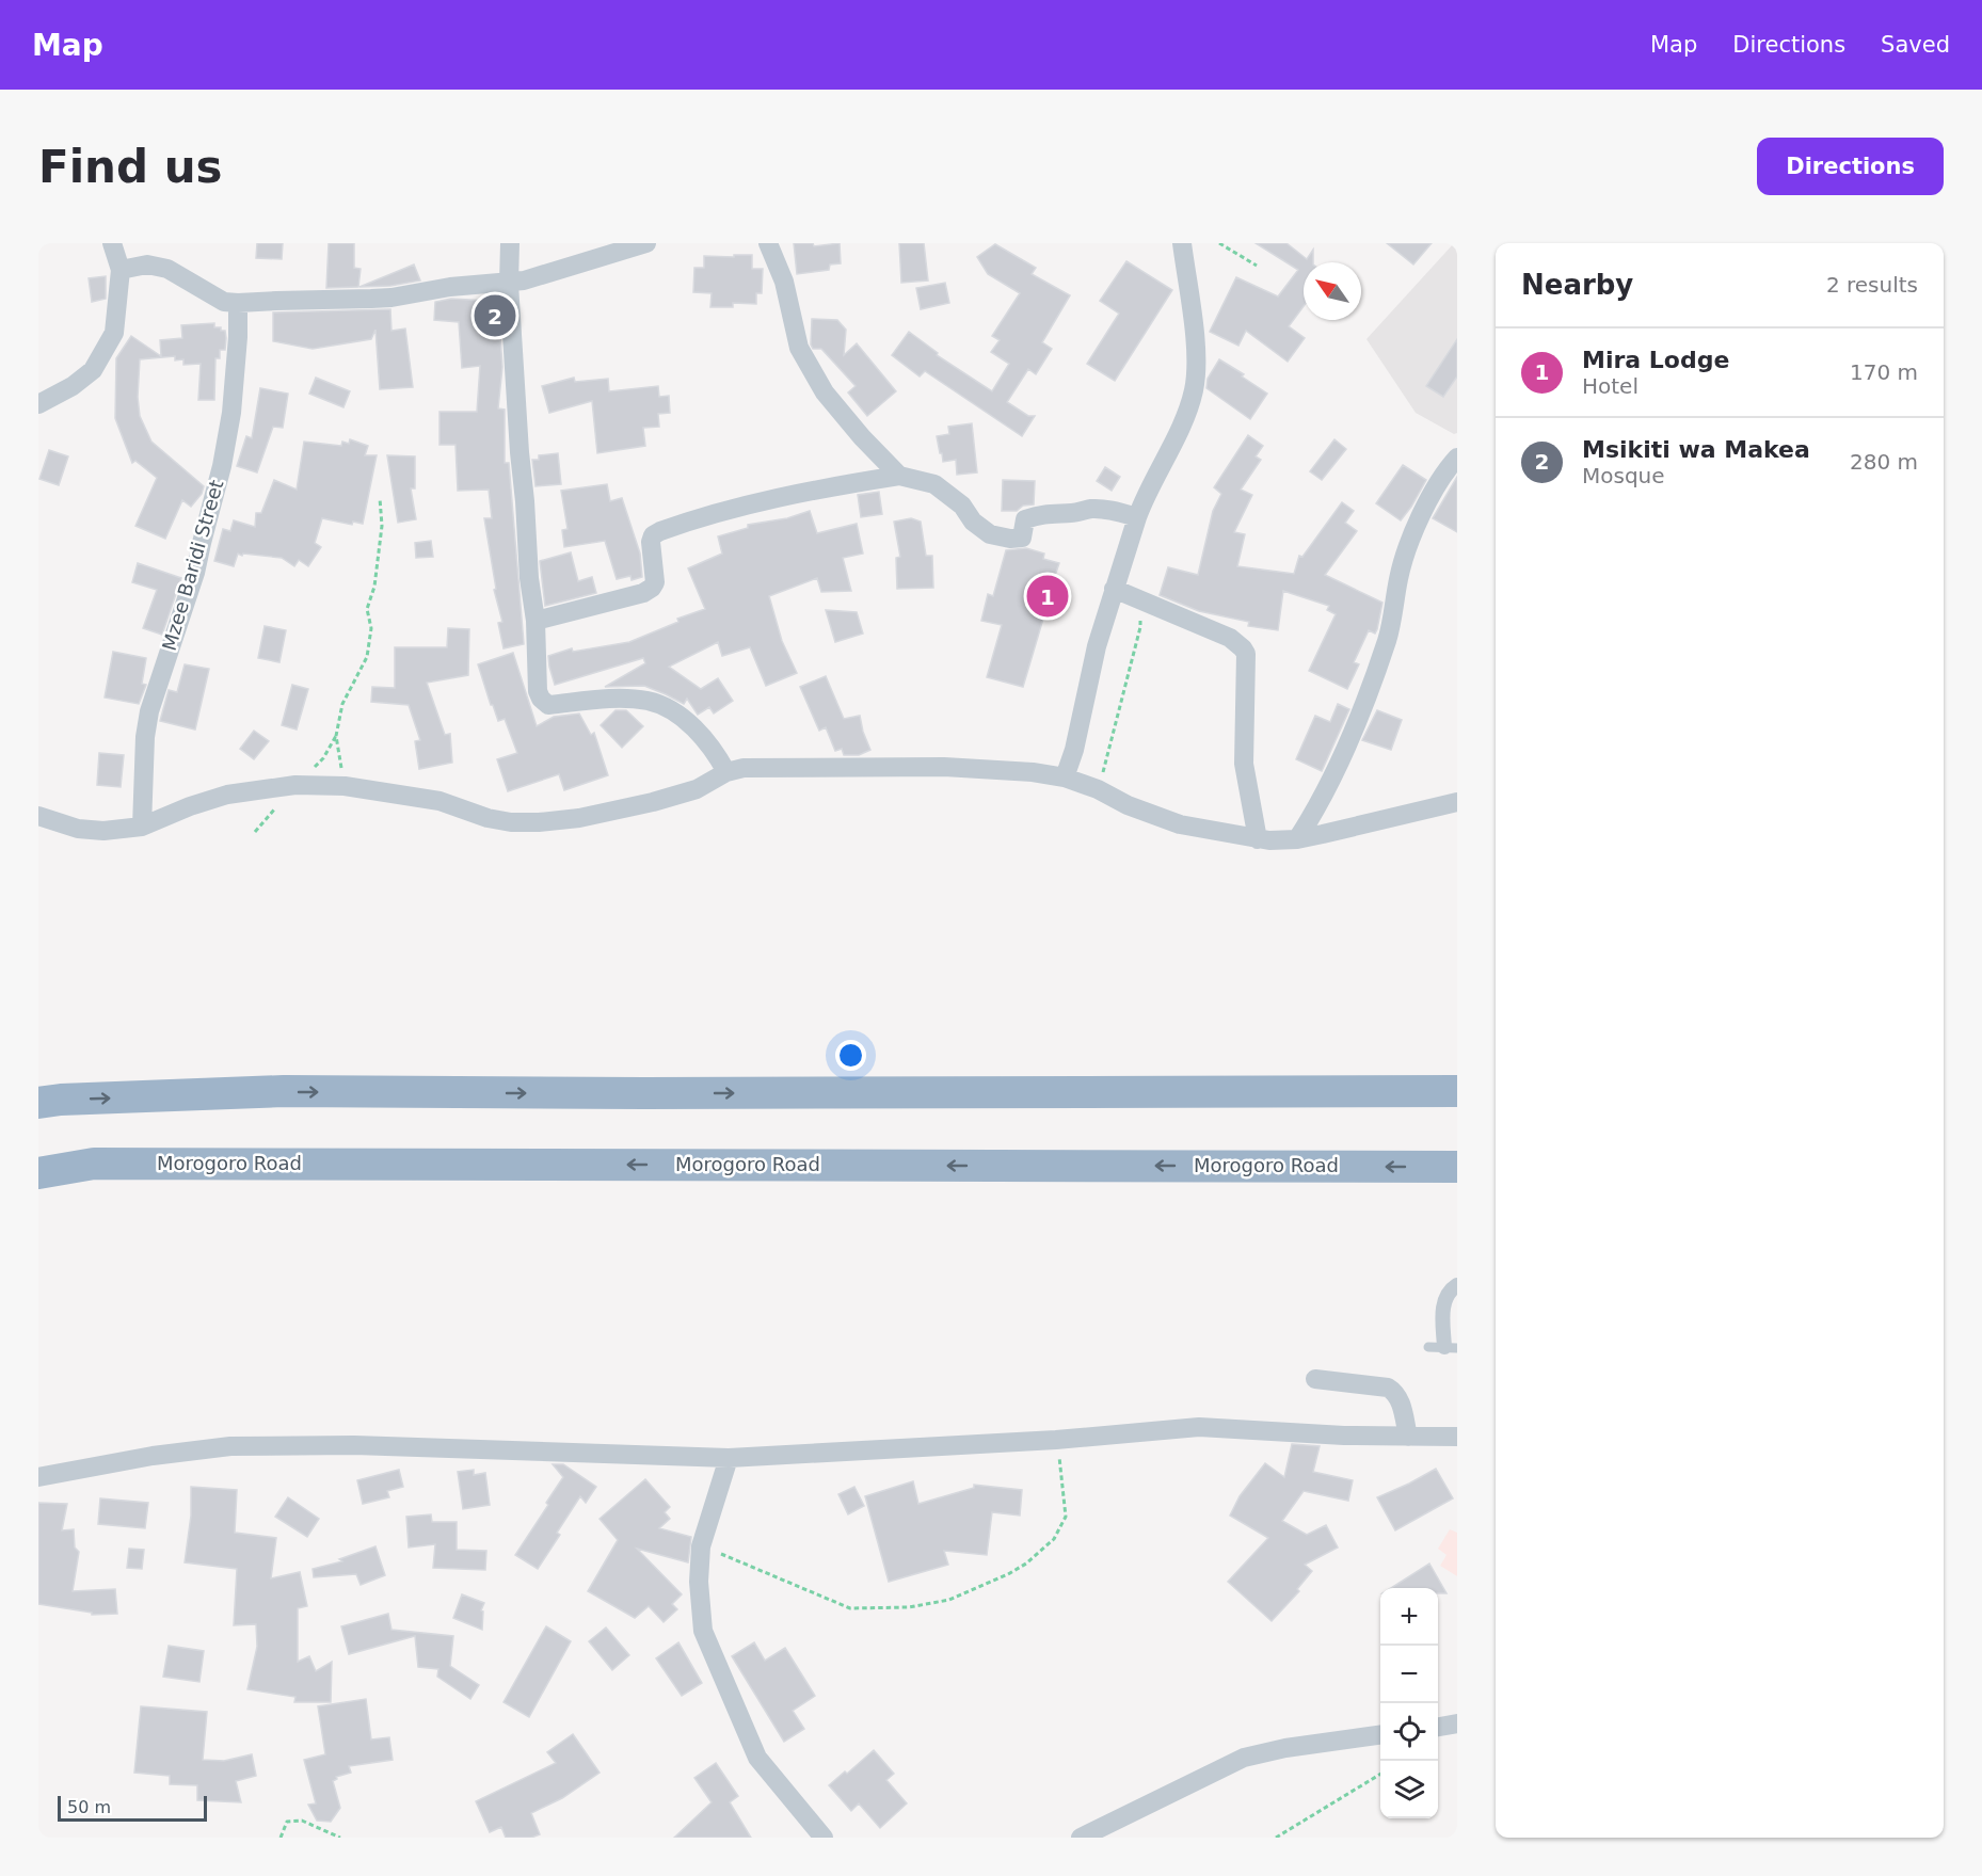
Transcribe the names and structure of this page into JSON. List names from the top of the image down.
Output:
{
  "streets": {
    "highway": ["Morogoro Road"],
    "street": ["Mzee Baridi Street"]
  },
  "scale_bar": "50 m",
  "north": "top left",
  "page": {
    "header": "Map",
    "nav": ["Map", "Directions", "Saved"],
    "buttons": "Directions",
    "title": "Find us",
    "heading": ["Nearby", "2 results"],
    "pins": ["2", "1"],
    "list": [
      {
        "mark": "1",
        "name": "Mira Lodge",
        "note": "Hotel",
        "value": "170 m"
      },
      {
        "mark": "2",
        "name": "Msikiti wa Makea",
        "note": "Mosque",
        "value": "280 m"
      }
    ],
    "map_buttons": ["+", "−"],
    "scale": "50 m"
  }
}
